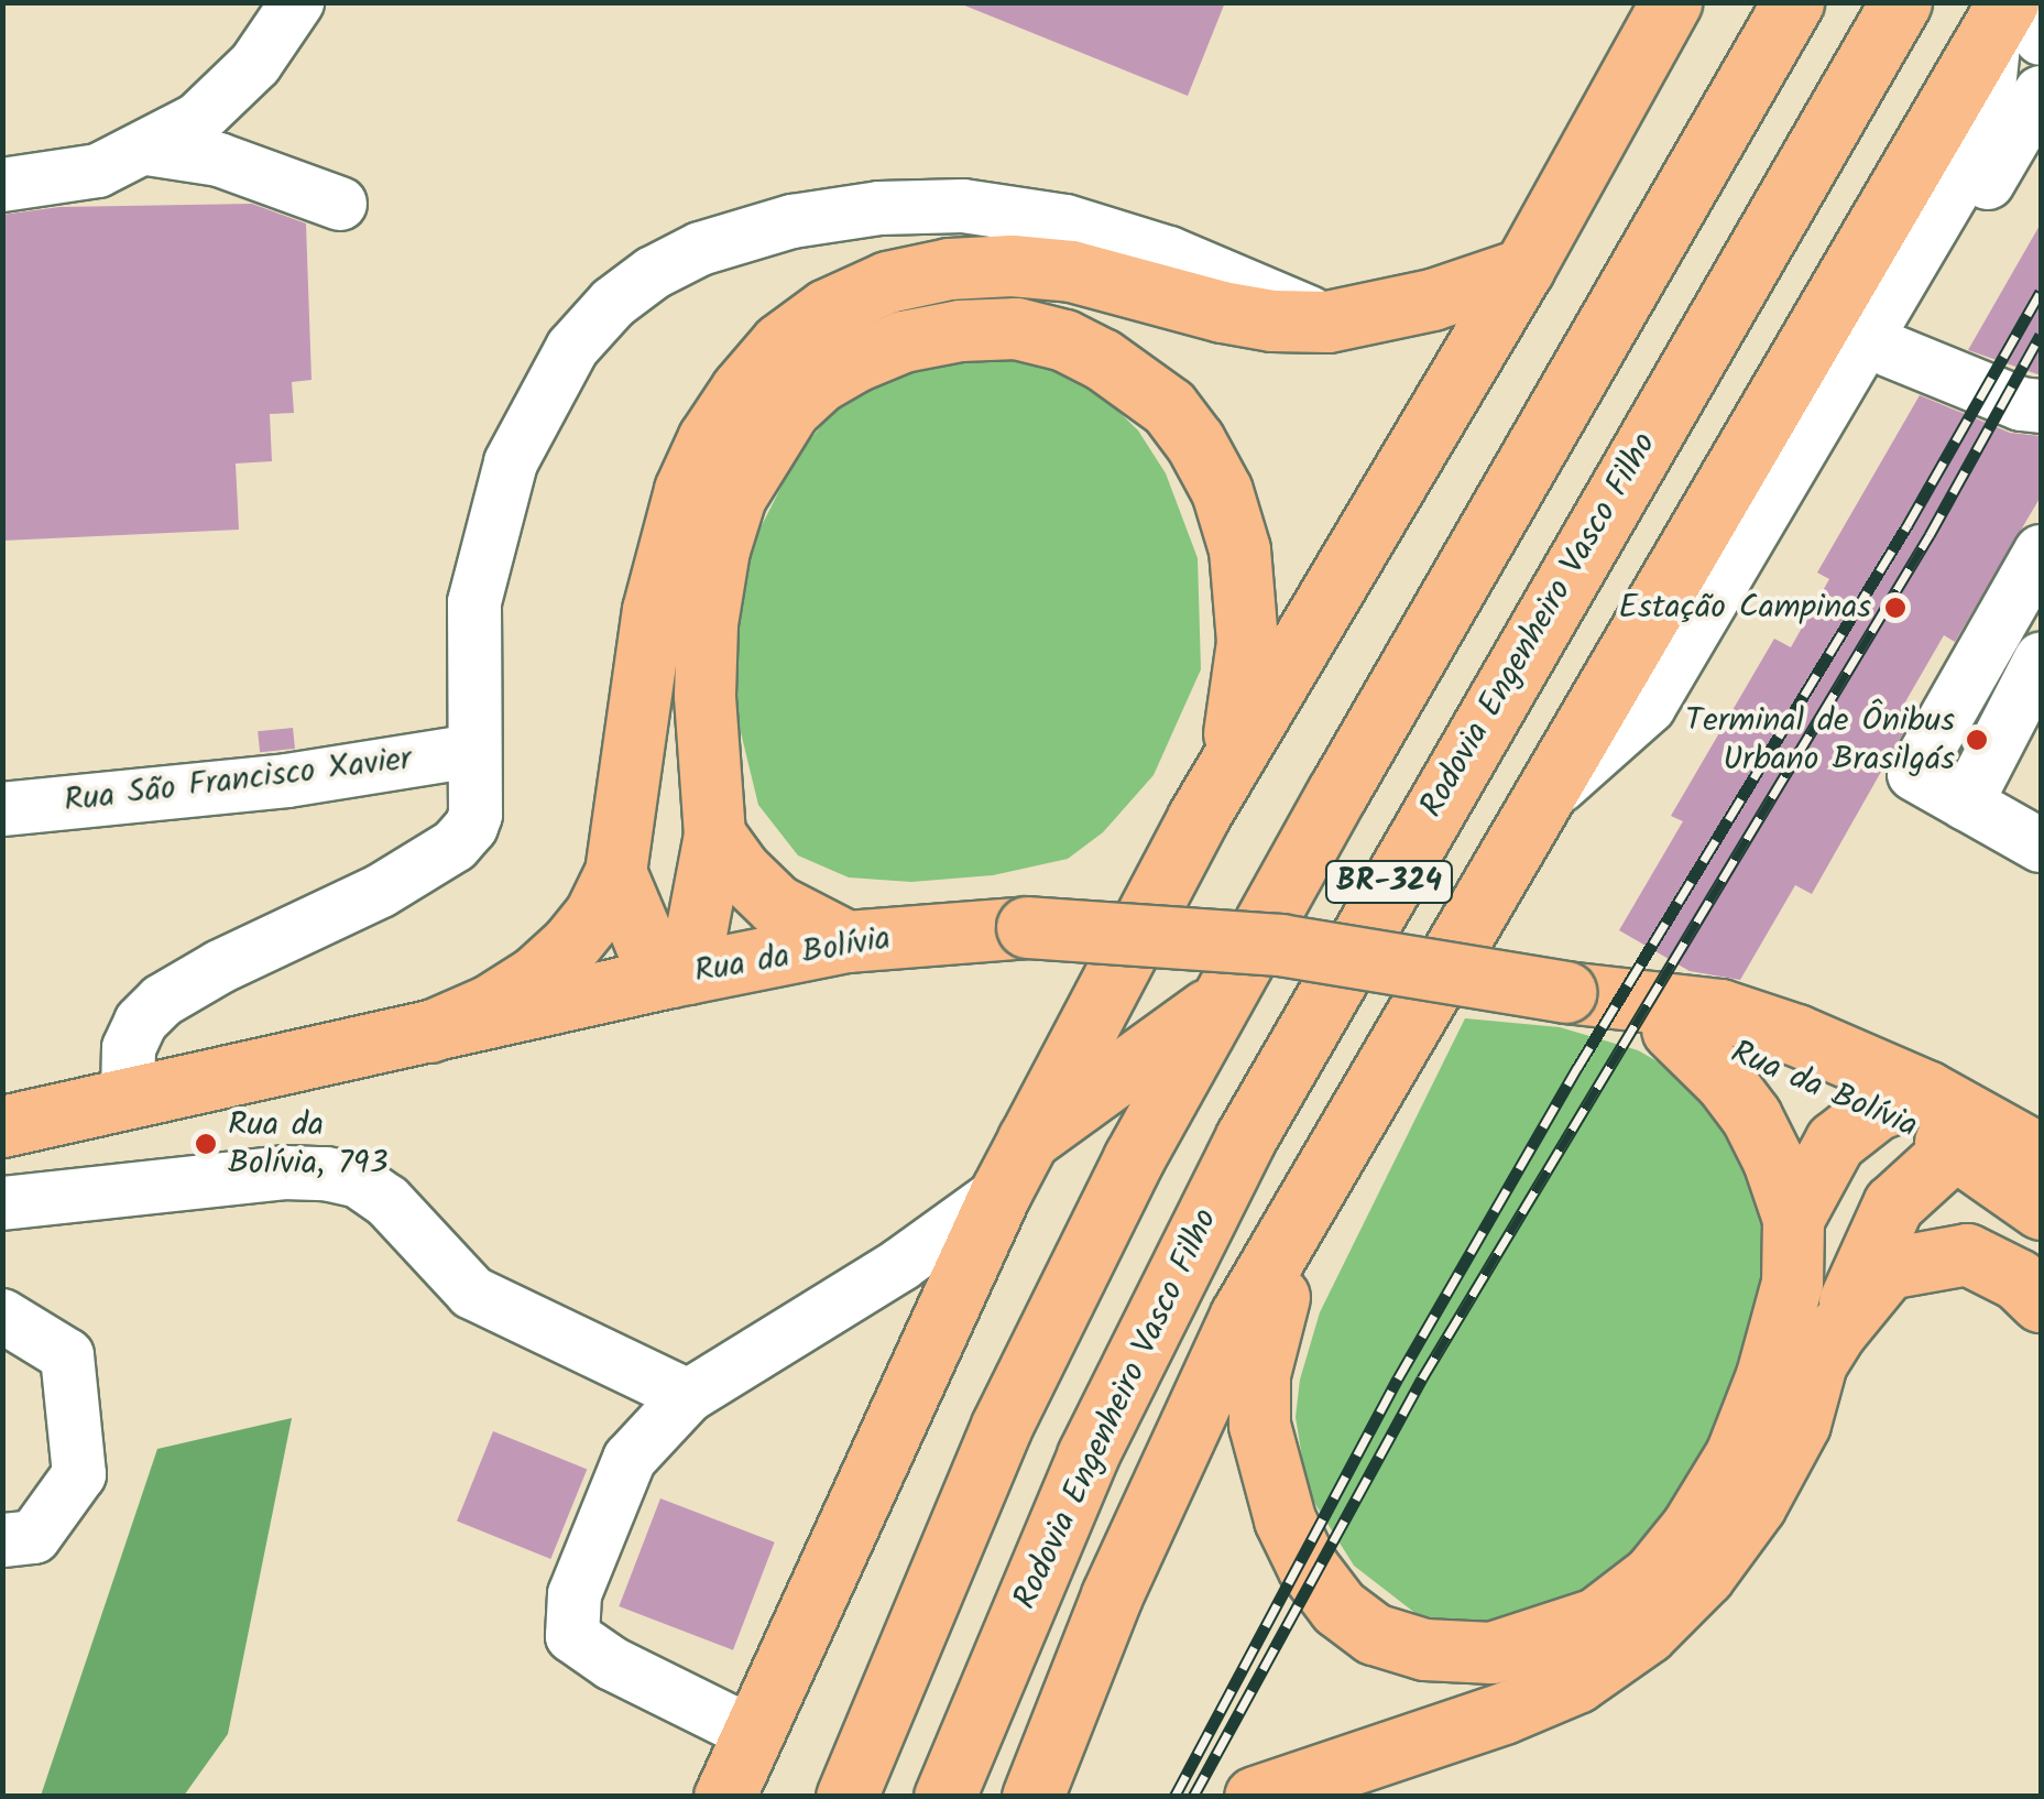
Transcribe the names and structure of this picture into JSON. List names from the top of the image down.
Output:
{
  "streets": {
    "main road": ["Rodovia Engenheiro Vasco Filho", "BR-324", "Rua da Bolívia"],
    "street": ["Rua São Francisco Xavier"]
  },
  "places": ["Estação Campinas", "Terminal de Ônibus Urbano Brasilgás", "Rua da Bolívia, 793"]
}
